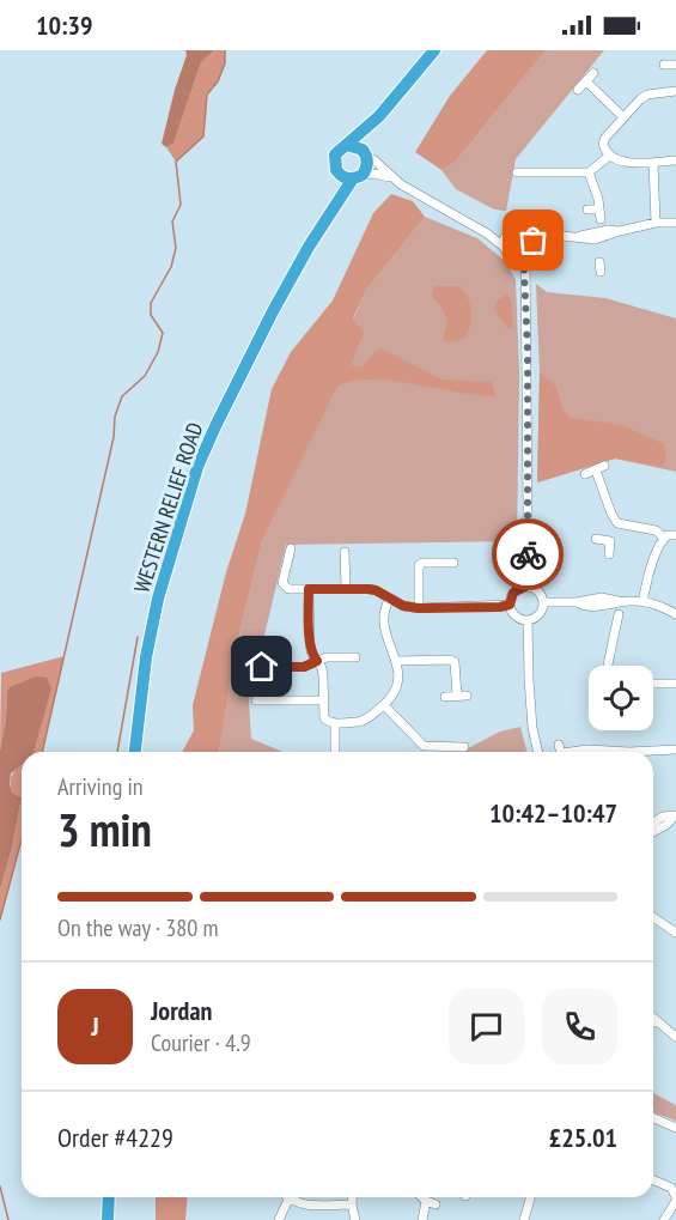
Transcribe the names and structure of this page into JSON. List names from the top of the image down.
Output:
{
  "streets": {
    "highway": ["WESTERN RELIEF ROAD"]
  },
  "page": {
    "status": "10:39",
    "heading": ["3 min", "Arriving in", "10:42–10:47"],
    "panel": [
      "Jordan",
      "Courier · 4.9",
      "Order #4229",
      "£25.01"
    ],
    "bar": "On the way · 380 m",
    "round": "J"
  }
}
